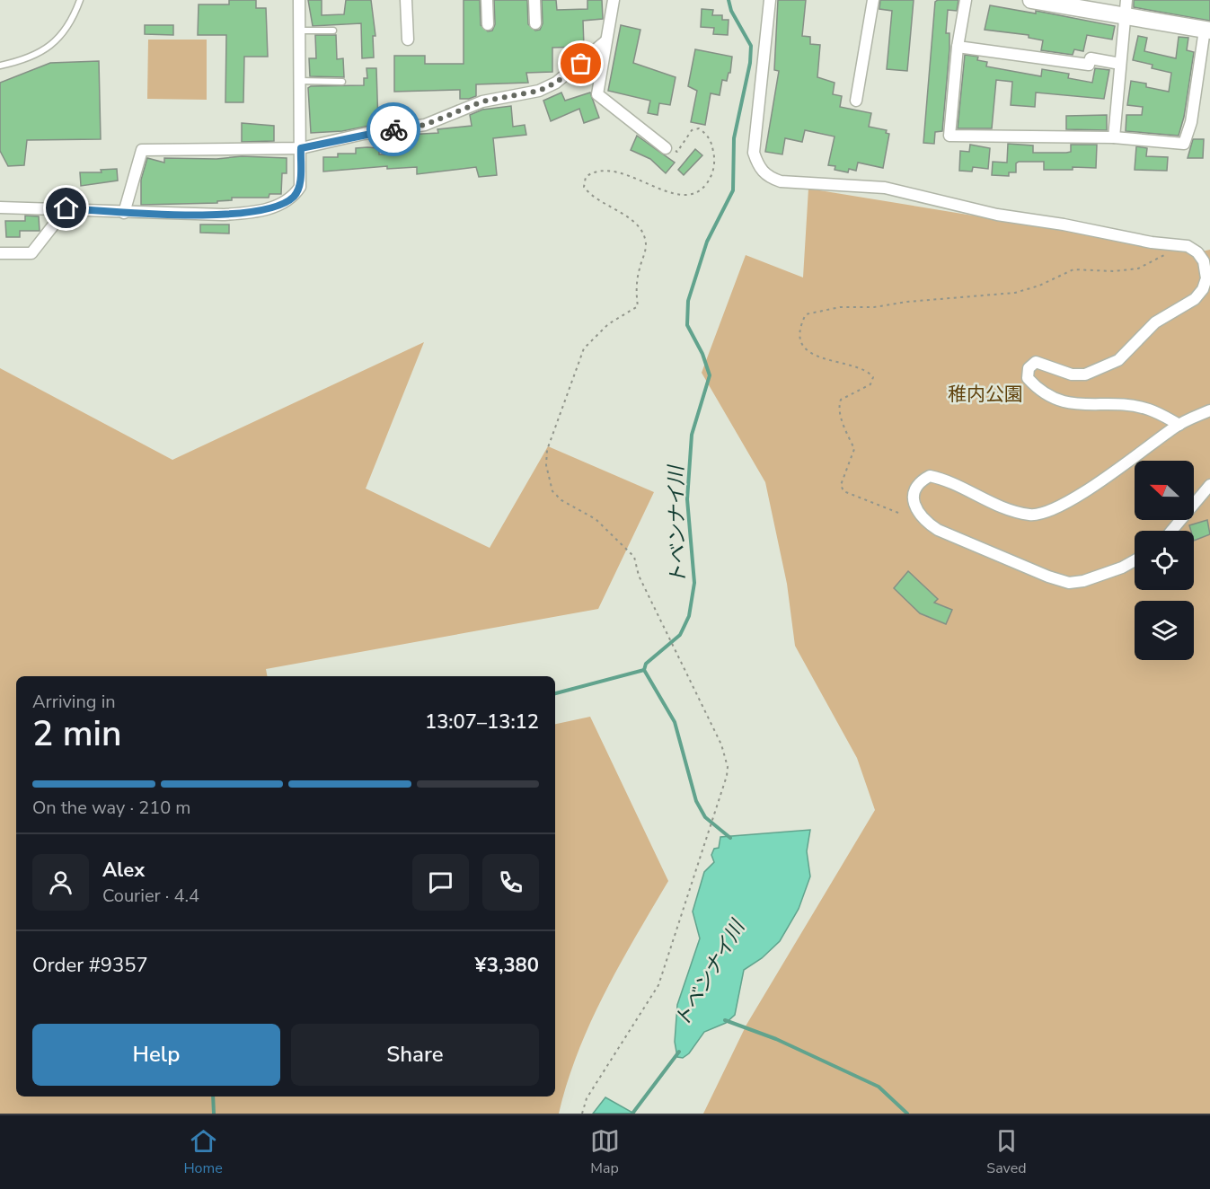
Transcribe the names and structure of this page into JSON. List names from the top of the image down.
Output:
{
  "water": ["トベンナイ川"],
  "parks": ["稚内公園"],
  "north": "left",
  "page": {
    "heading": ["2 min", "Arriving in", "13:07–13:12"],
    "panel": [
      "Alex",
      "Courier · 4.4",
      "Order #9357",
      "¥3,380"
    ],
    "bar": "On the way · 210 m",
    "buttons": ["Help", "Share"],
    "tabs": ["Home", "Map", "Saved"]
  }
}
